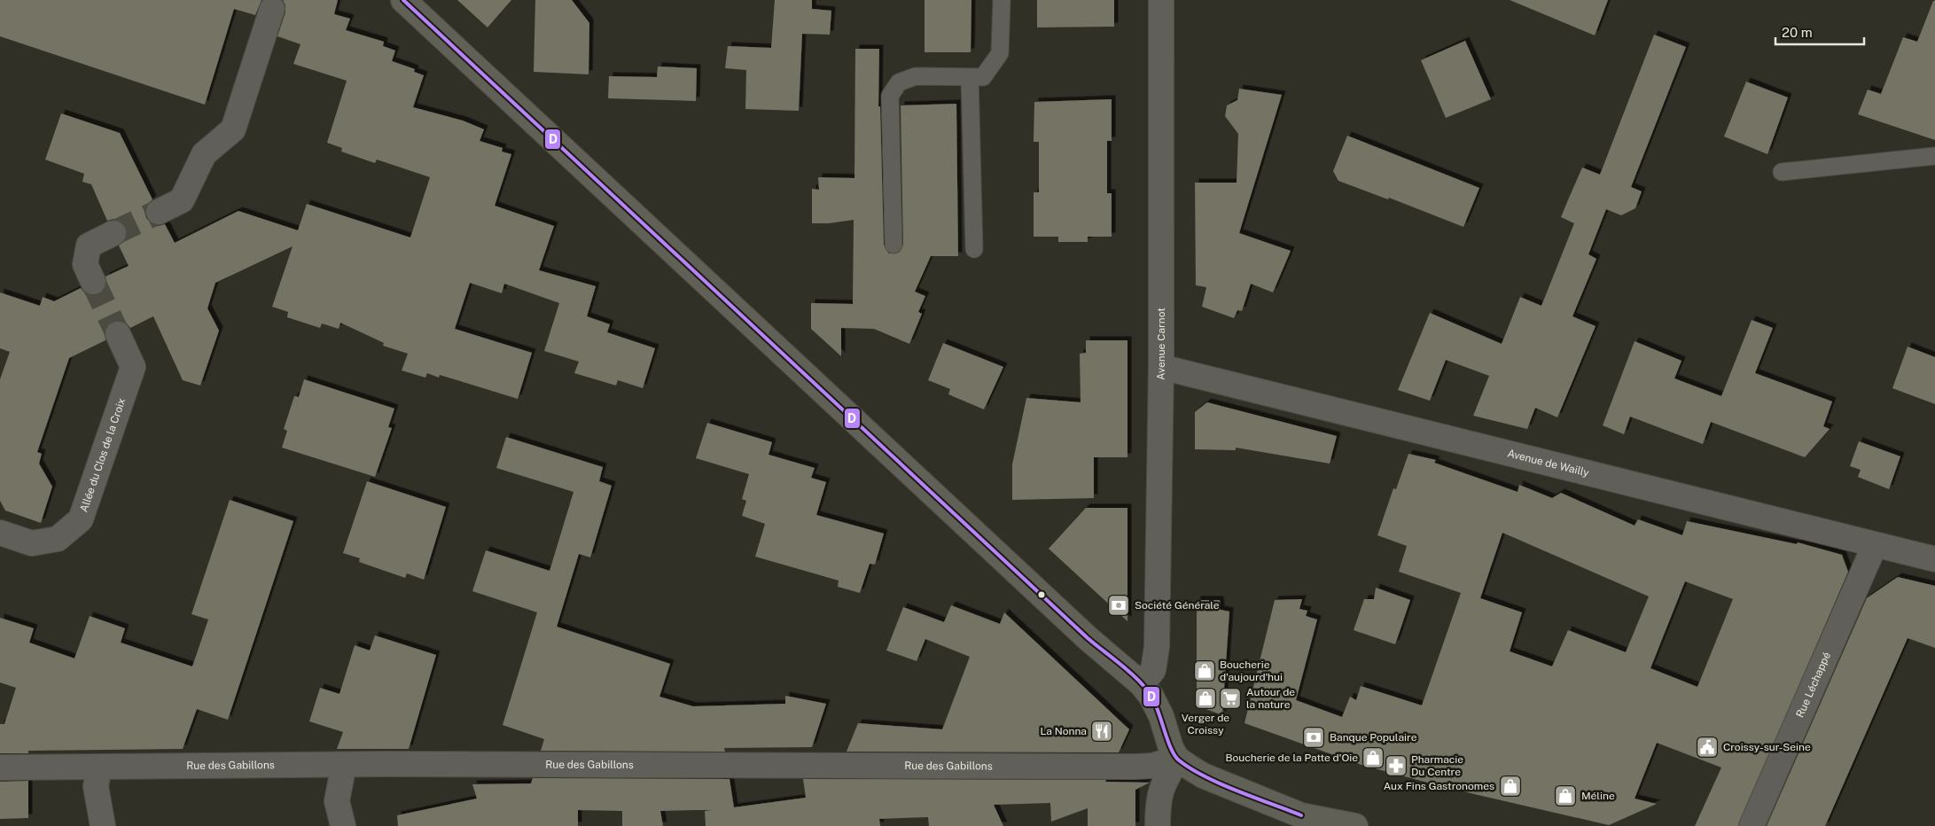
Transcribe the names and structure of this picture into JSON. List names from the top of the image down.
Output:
{
  "streets": {
    "street": [
      "Avenue Carnot",
      "Allée du Clos de la Croix",
      "Avenue de Wailly",
      "Rue Léchappé",
      "Rue des Gabillons"
    ]
  },
  "crossings": [
    ["Avenue Carnot", "Avenue de Wailly"],
    ["Avenue de Wailly", "Rue Léchappé"]
  ],
  "places": {
    "bank": ["Société Générale", "Banque Populaire"],
    "shop": [
      "Boucherie d'aujourd'hui",
      "Verger de Croissy",
      "Boucherie de la Patte d'Oie",
      "Aux Fins Gastronomes",
      "Méline"
    ],
    "supermarket": ["Autour de la nature"],
    "restaurant": ["La Nonna"],
    "public building": ["Croissy-sur-Seine"],
    "pharmacy": ["Pharmacie Du Centre"]
  },
  "lines": ["transit line D"],
  "scale_bar": "20 m"
}
